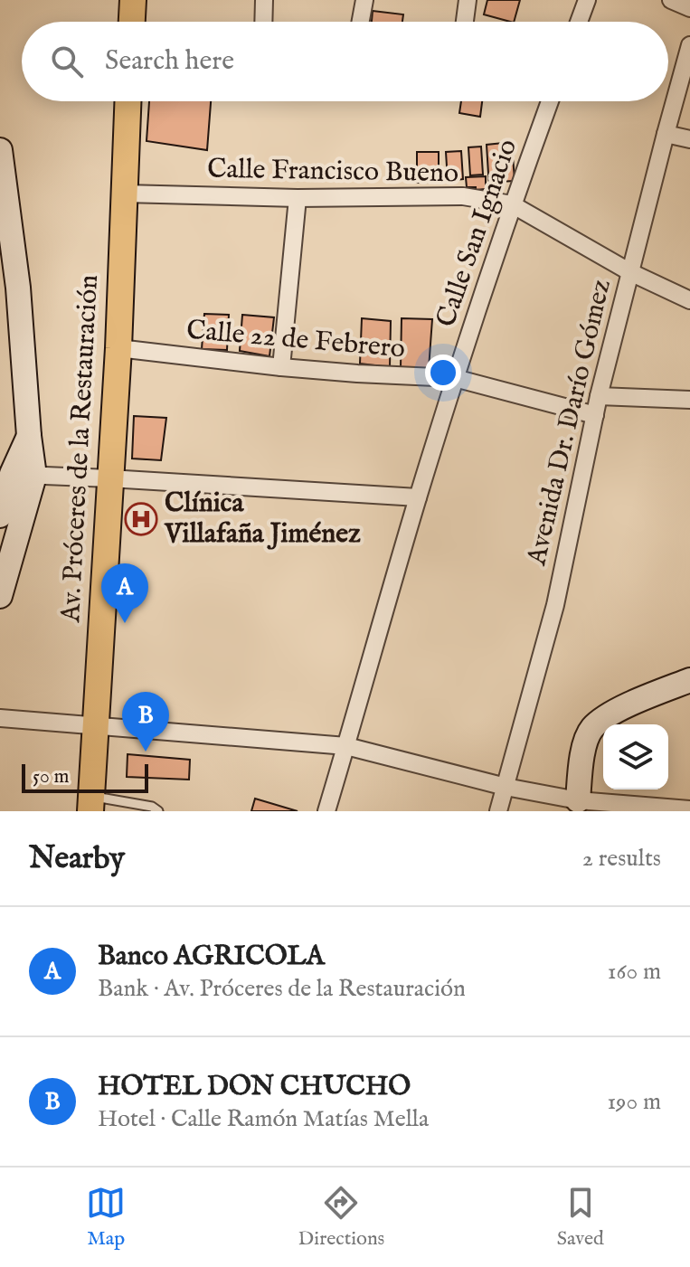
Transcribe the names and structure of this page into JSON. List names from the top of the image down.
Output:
{
  "streets": {
    "main road": ["Av. Próceres de la Restauración"],
    "street": [
      "Calle Francisco Bueno",
      "Calle San Ignacio",
      "Calle 22 de Febrero",
      "Avenida Dr. Darío Gómez"
    ]
  },
  "crossings": [
    ["Calle Francisco Bueno", "Calle San Ignacio"],
    ["Calle Francisco Bueno", "Avenida Dr. Darío Gómez"],
    ["Calle Francisco Bueno", "Av. Próceres de la Restauración"],
    ["Calle San Ignacio", "Calle 22 de Febrero"],
    ["Calle 22 de Febrero", "Avenida Dr. Darío Gómez"],
    ["Calle 22 de Febrero", "Av. Próceres de la Restauración"]
  ],
  "places": {
    "hospital": ["Clínica Villafaña Jiménez"]
  },
  "scale_bar": "50 m",
  "page": {
    "search": "Search here",
    "pins": ["A", "B"],
    "scale": "50 m",
    "heading": ["Nearby", "2 results"],
    "list": [
      {
        "mark": "A",
        "name": "Banco AGRICOLA",
        "note": "Bank · Av. Próceres de la Restauración",
        "value": "160 m"
      },
      {
        "mark": "B",
        "name": "HOTEL DON CHUCHO",
        "note": "Hotel · Calle Ramón Matías Mella",
        "value": "190 m"
      }
    ],
    "nav": ["Map", "Directions", "Saved"]
  }
}
